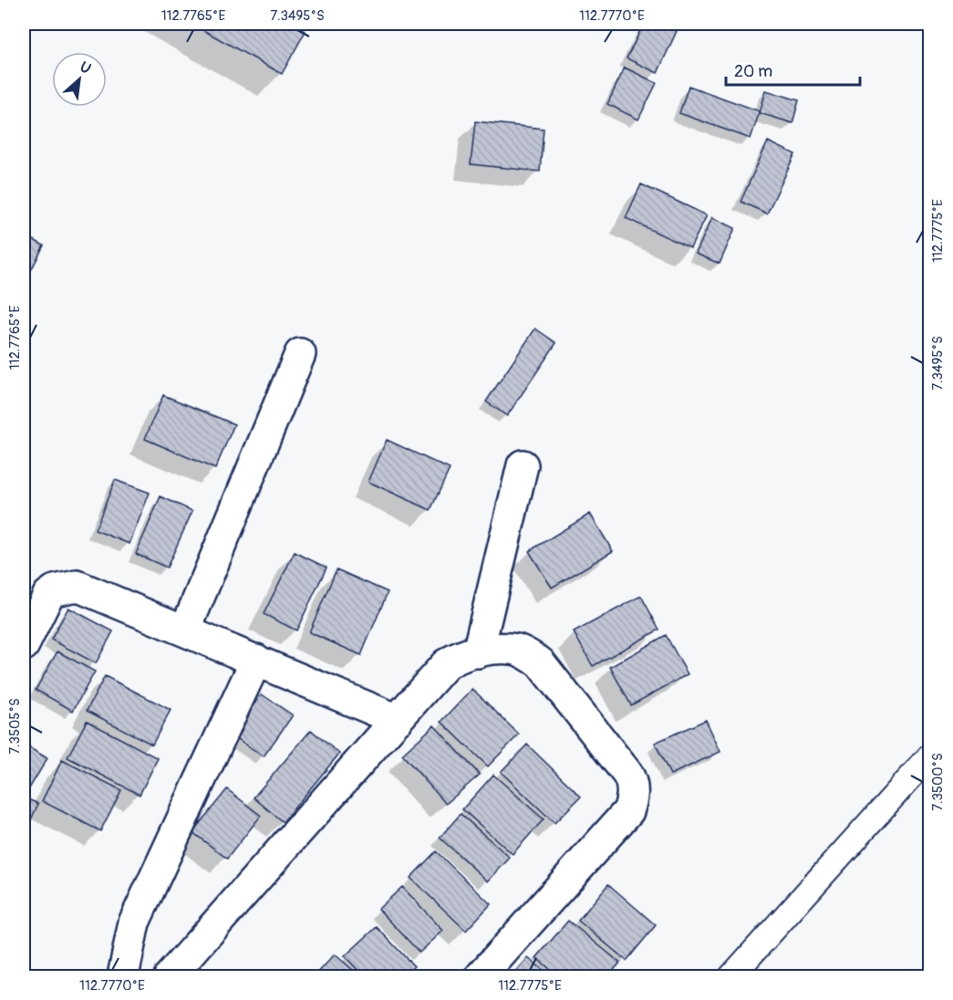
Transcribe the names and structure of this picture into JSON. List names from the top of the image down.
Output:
{
  "scale_bar": "20 m",
  "north": "top right",
  "coordinates": [
    "112.7765°E",
    "7.3495°S",
    "112.7770°E",
    "112.7775°E",
    "7.3505°S",
    "7.3500°S"
  ]
}
